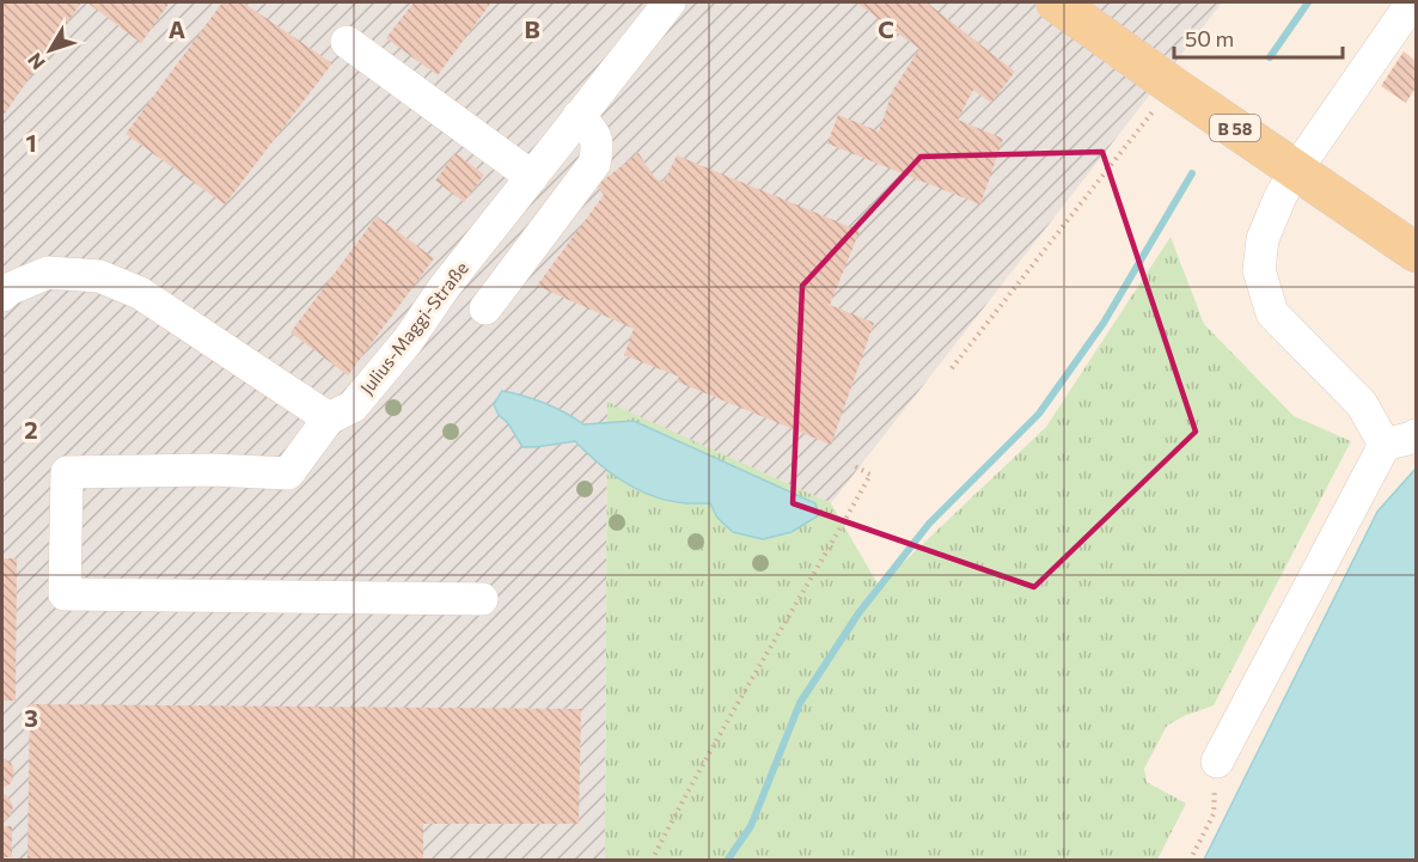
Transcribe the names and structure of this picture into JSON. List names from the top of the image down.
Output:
{
  "streets": {
    "main road": ["B 58"],
    "street": ["Julius-Maggi-Straße"]
  },
  "scale_bar": "50 m",
  "north": "bottom left",
  "grid": {
    "columns": ["A", "B", "C"],
    "rows": ["1", "2", "3"]
  }
}
